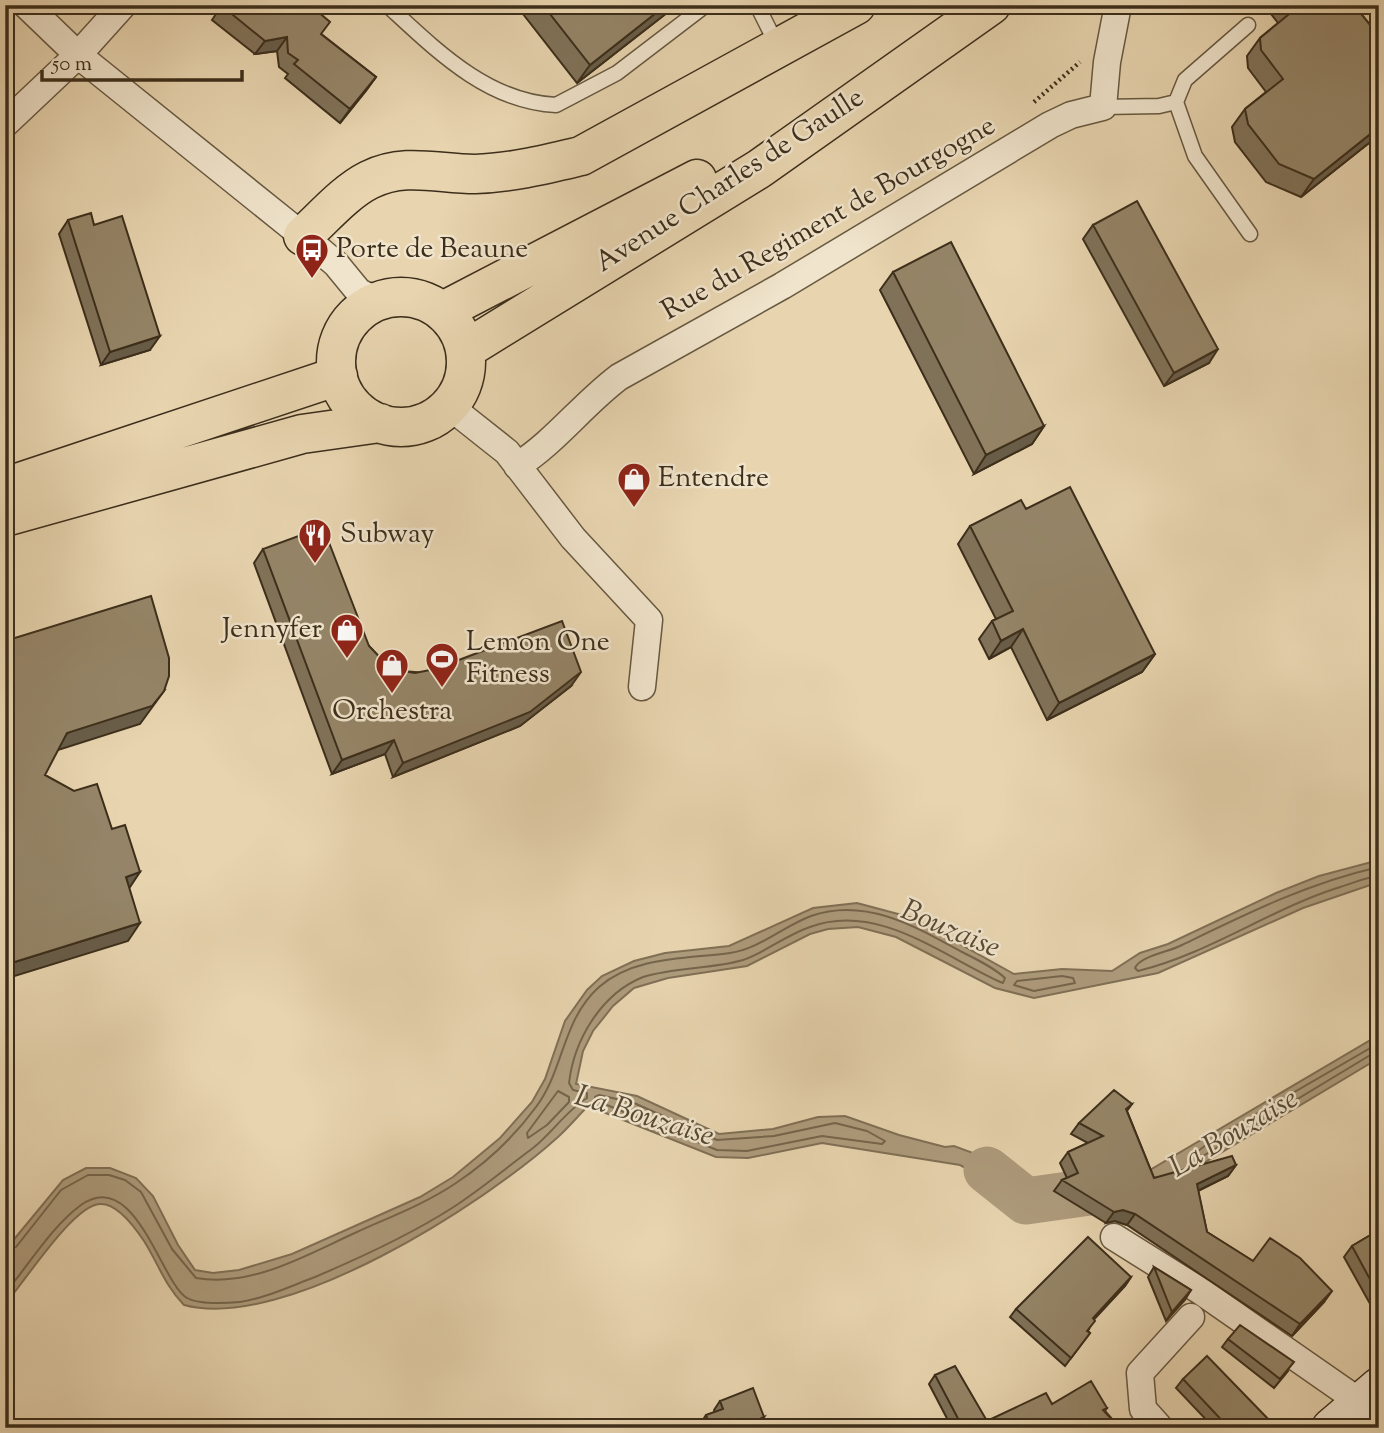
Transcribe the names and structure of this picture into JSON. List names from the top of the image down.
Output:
{
  "streets": {
    "main road": ["Avenue Charles de Gaulle"],
    "street": ["Rue du Regiment de Bourgogne"]
  },
  "water": ["Bouzaise", "La Bouzaise"],
  "places": {
    "bus stop": ["Porte de Beaune"],
    "shop": ["Entendre", "Jennyfer", "Orchestra"],
    "restaurant": ["Subway"],
    "sports": ["Lemon One Fitness"]
  },
  "scale_bar": "50 m"
}
